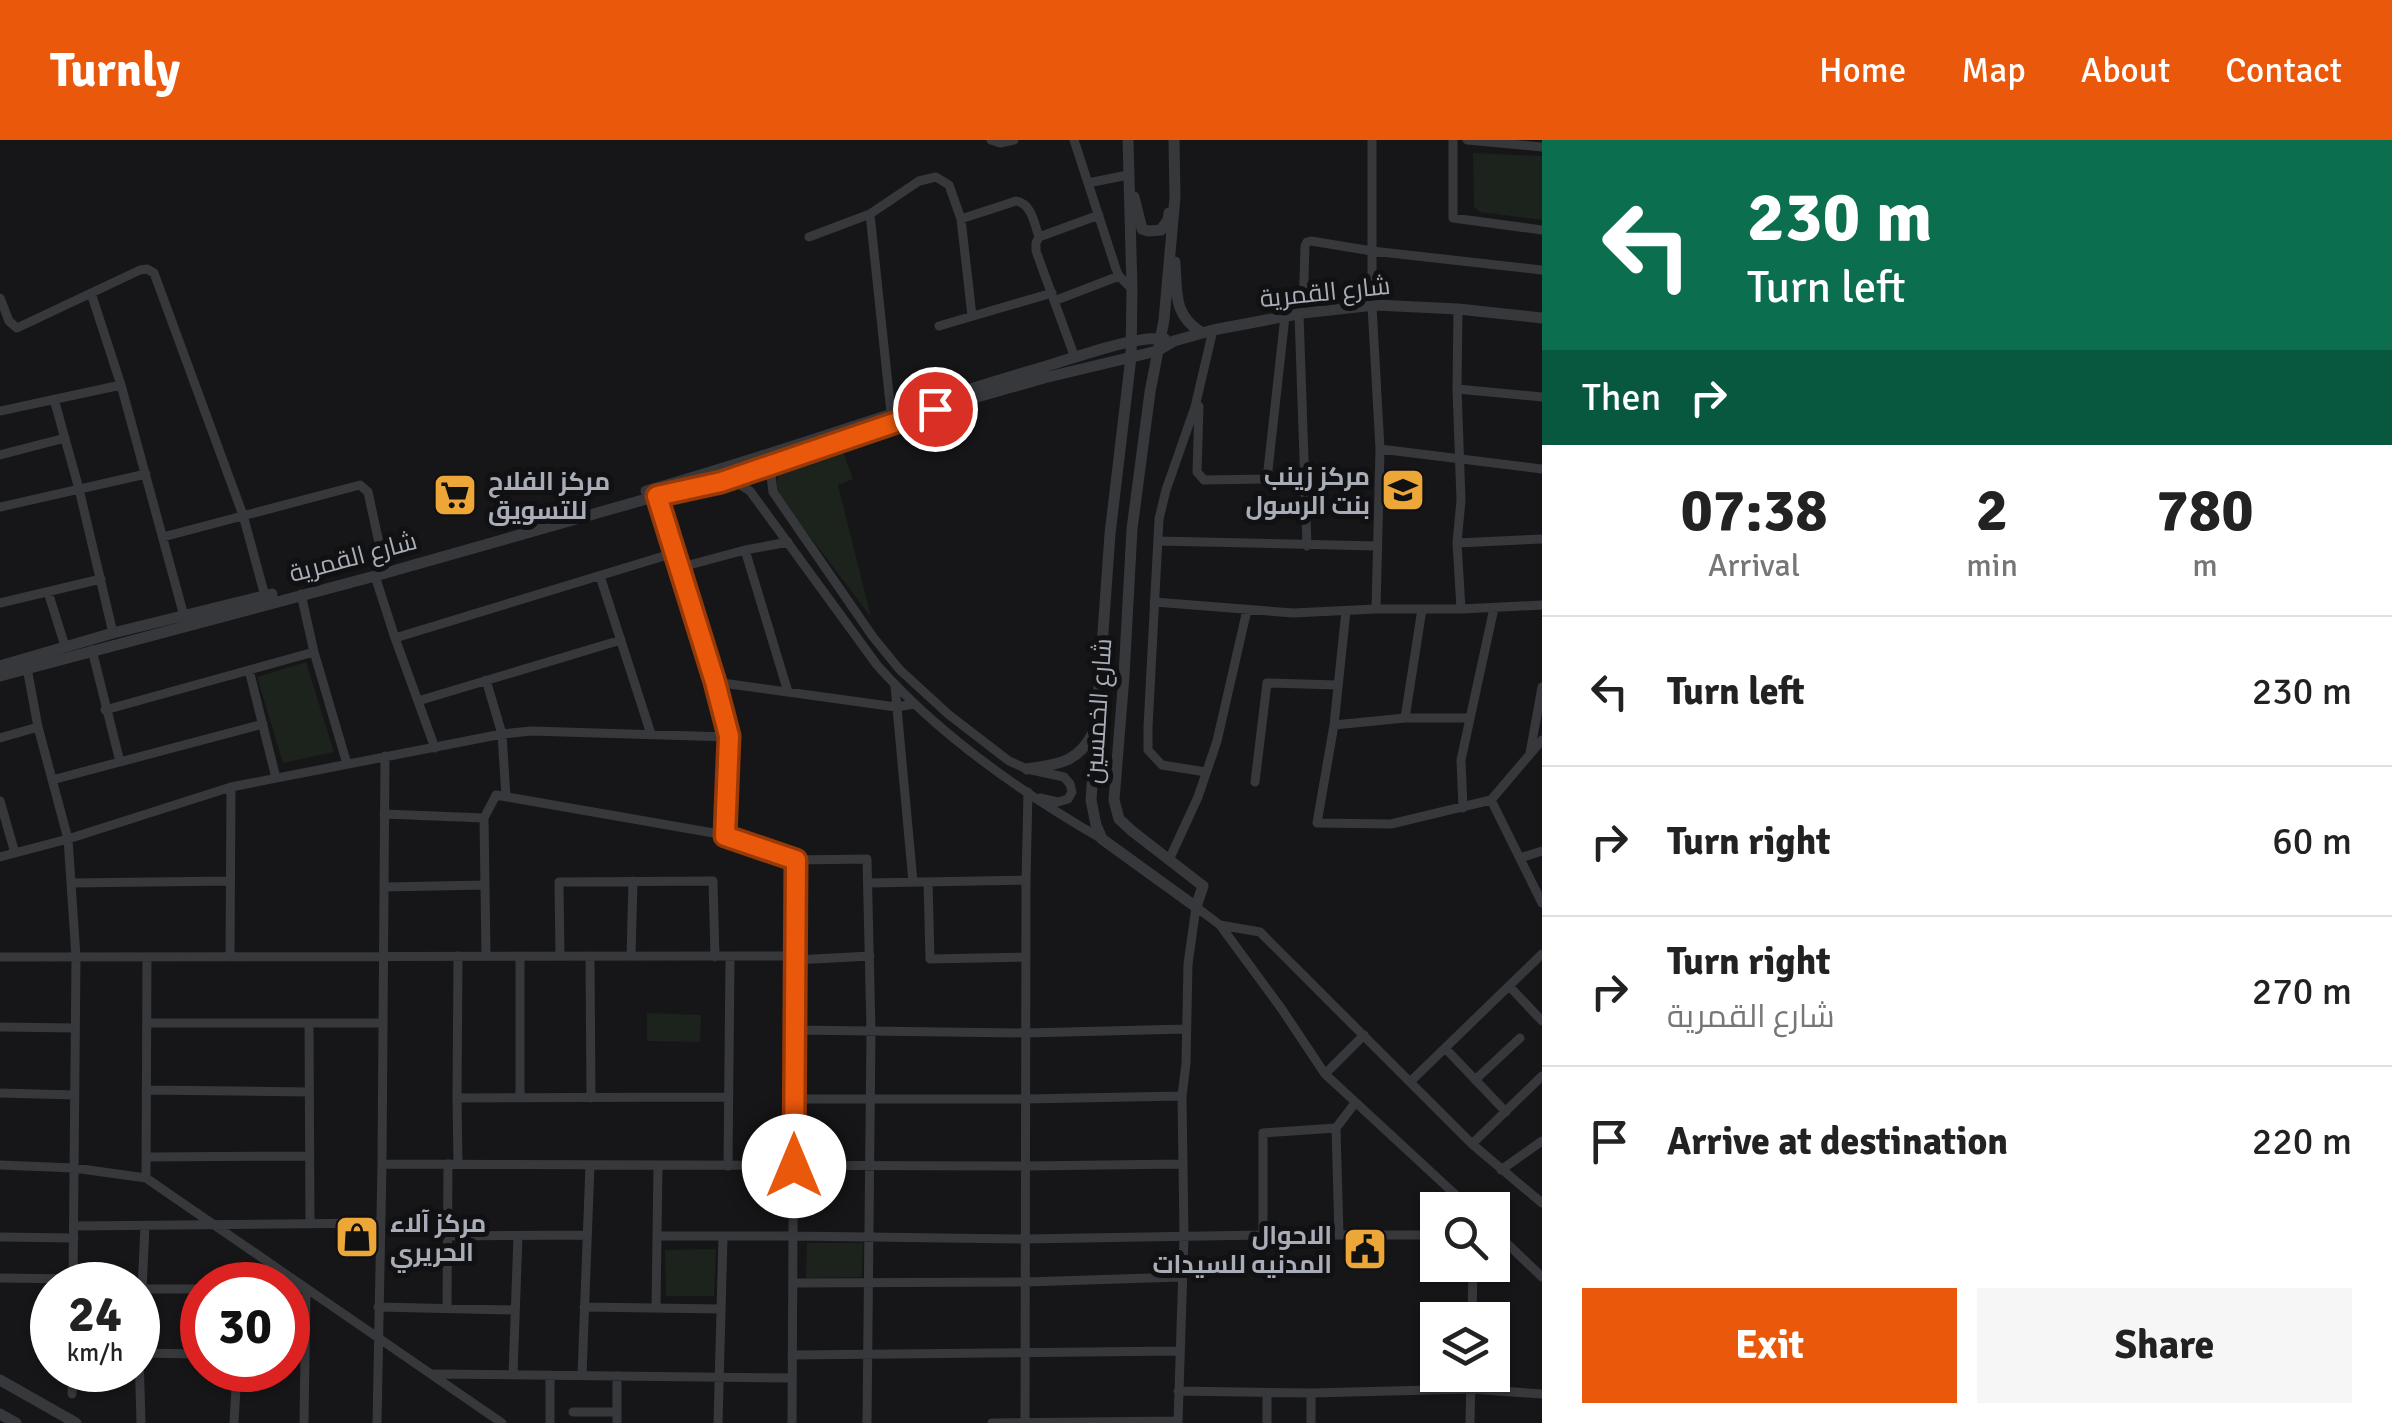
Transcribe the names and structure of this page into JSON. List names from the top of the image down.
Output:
{
  "streets": {
    "street": ["شارع القمرية", "شارع الخمسين"]
  },
  "crossings": [
    ["شارع القمرية", "شارع الخمسين"]
  ],
  "places": {
    "school or university": ["مركز زينب بنت الرسول"],
    "supermarket": ["مركز الفلاح للتسويق"],
    "shop": ["مركز آلاء الحريري"],
    "public building": ["الاحوال المدنيه للسيدات"]
  },
  "page": {
    "header": "Turnly",
    "nav": [
      "Home",
      "Map",
      "About",
      "Contact"
    ],
    "turn": ["230 m", "Turn left"],
    "then": "Then",
    "eta": [
      "07:38",
      "Arrival",
      "2",
      "min",
      "780",
      "m"
    ],
    "list": [
      {
        "name": "Turn left",
        "value": "230 m"
      },
      {
        "name": "Turn right",
        "value": "60 m"
      },
      {
        "name": "Turn right",
        "note": "شارع القمرية",
        "value": "270 m"
      },
      {
        "name": "Arrive at destination",
        "value": "220 m"
      }
    ],
    "speed": "24 km/h",
    "limit": "30",
    "buttons": ["Exit", "Share"]
  }
}
